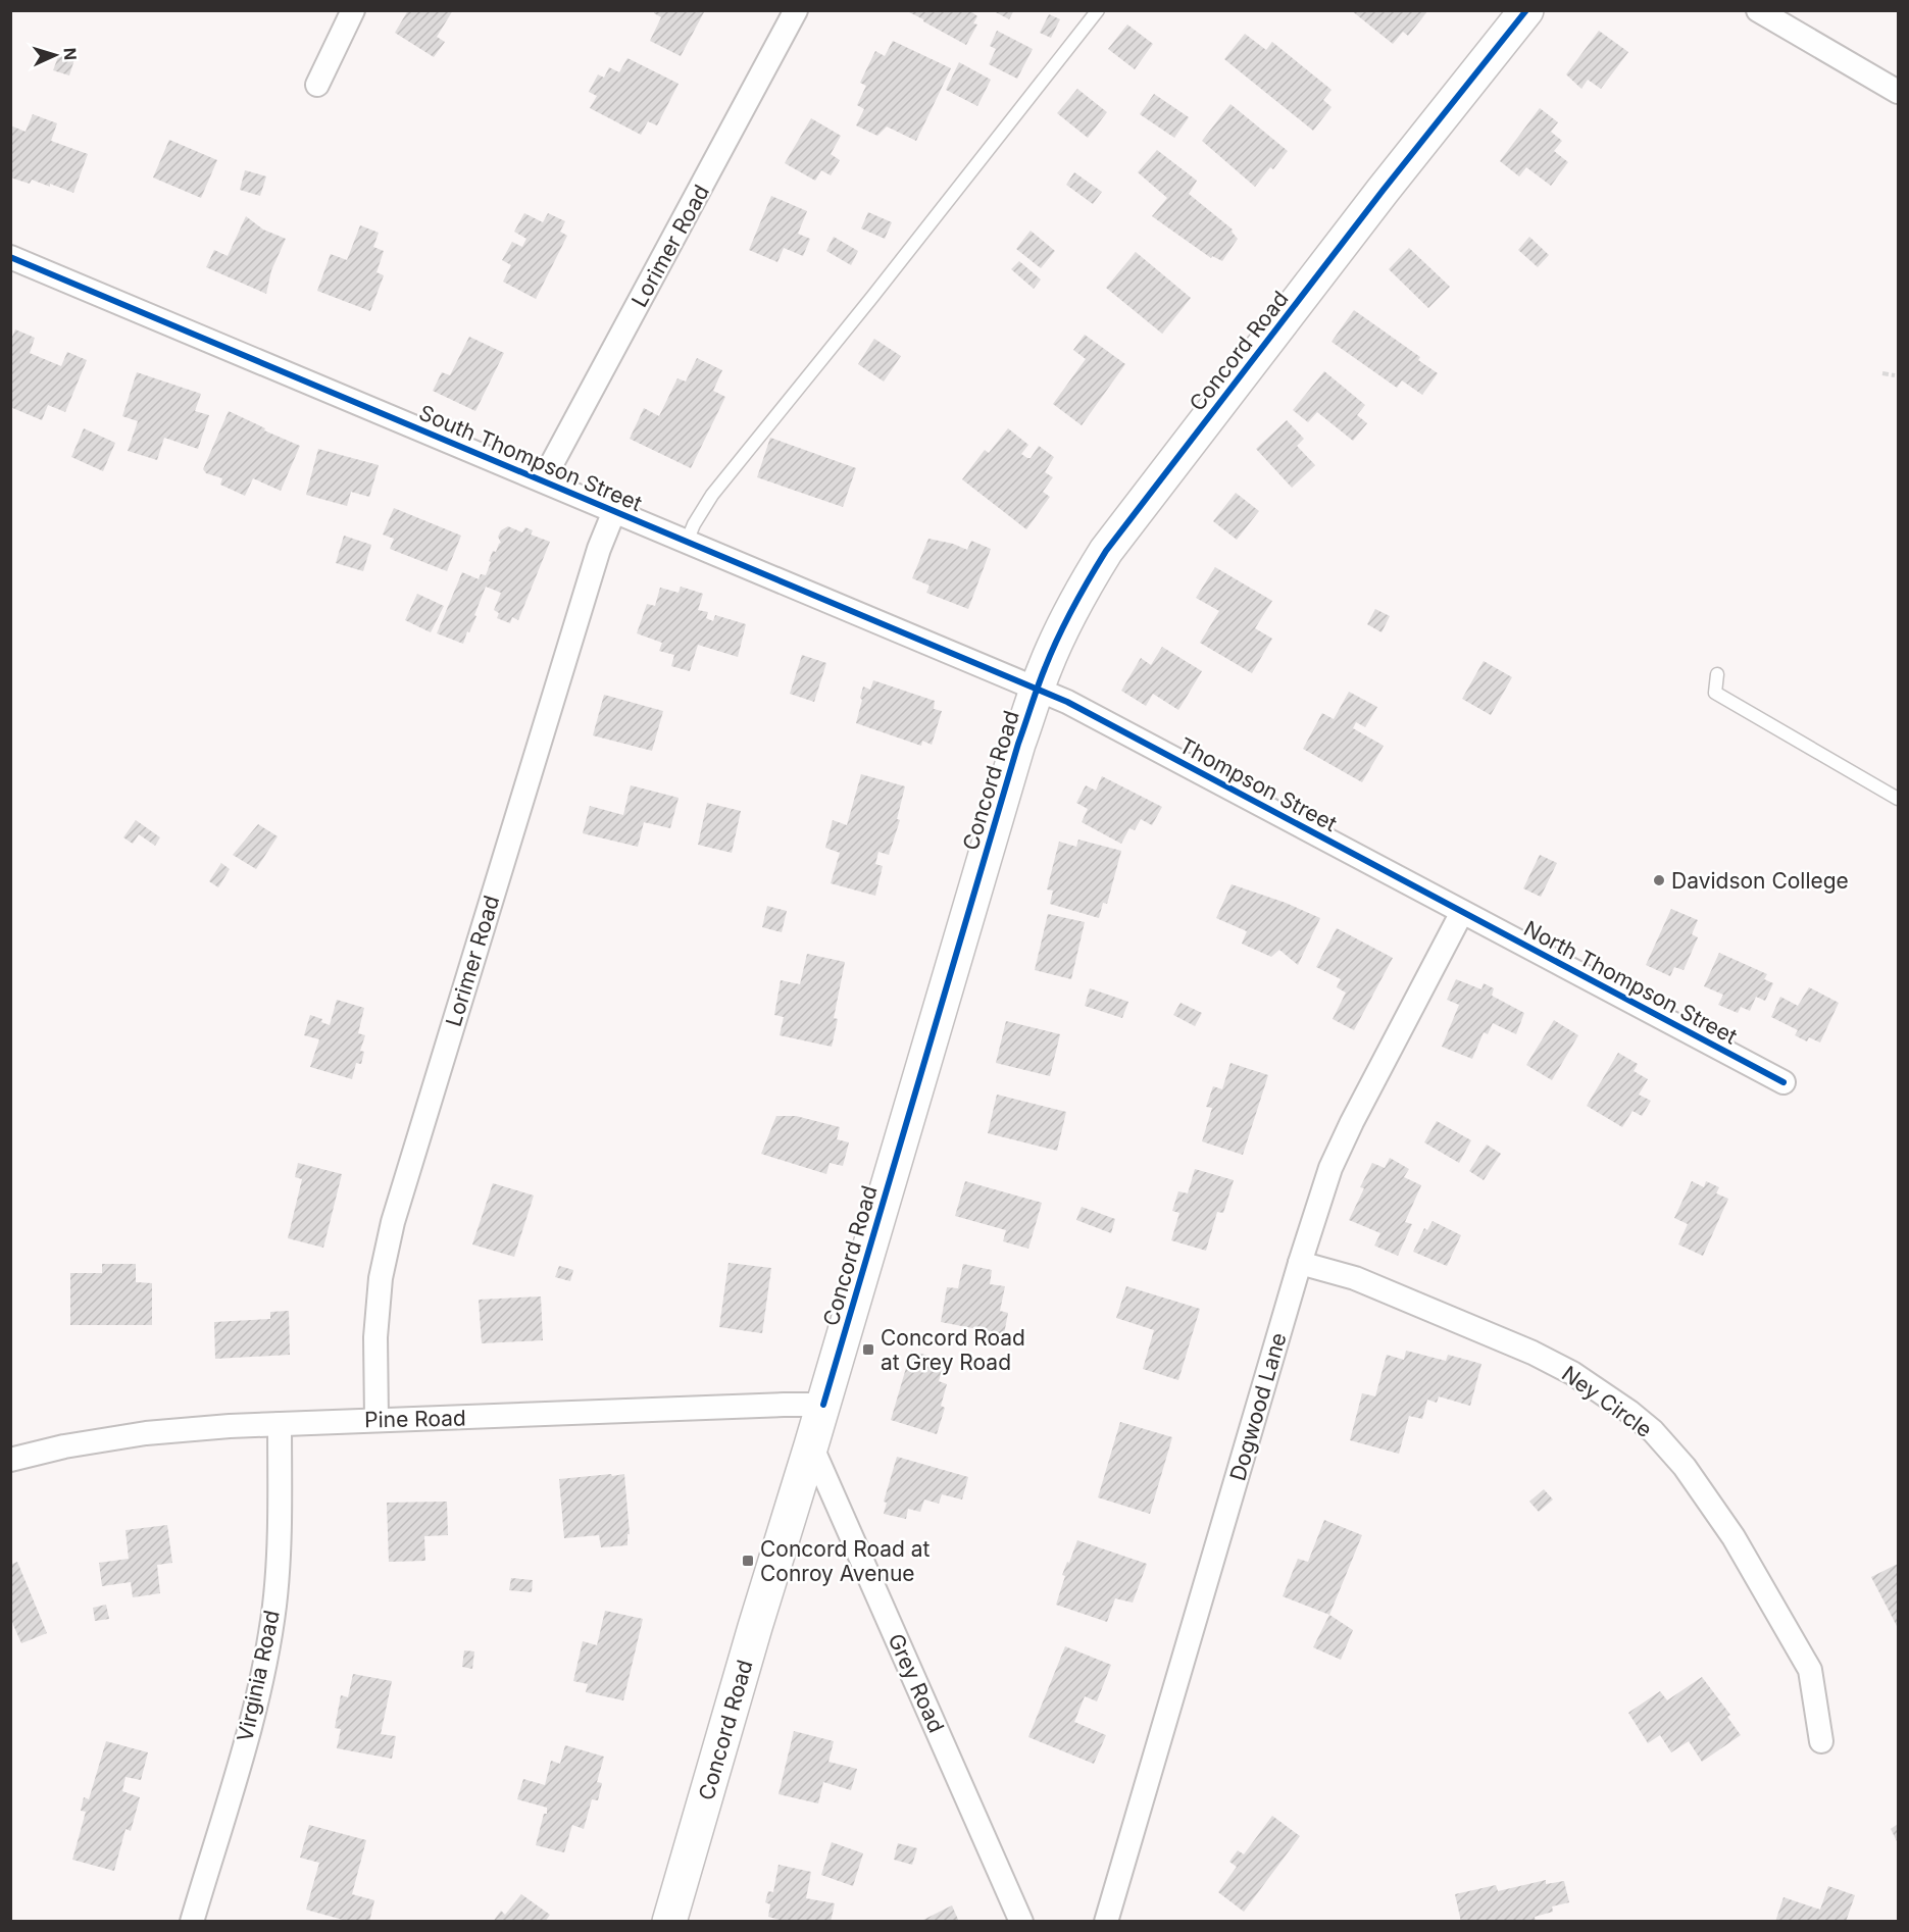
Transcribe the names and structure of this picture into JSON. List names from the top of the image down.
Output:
{
  "streets": {
    "main road": ["Concord Road"],
    "street": [
      "Lorimer Road",
      "South Thompson Street",
      "Thompson Street",
      "North Thompson Street",
      "Ney Circle",
      "Dogwood Lane",
      "Pine Road",
      "Virginia Road",
      "Grey Road"
    ]
  },
  "crossings": [
    ["Lorimer Road", "South Thompson Street"],
    ["Lorimer Road", "Pine Road"],
    ["Concord Road", "South Thompson Street"],
    ["Concord Road", "Thompson Street"],
    ["Concord Road", "Pine Road"],
    ["Concord Road", "Grey Road"],
    ["South Thompson Street", "Thompson Street"],
    ["Thompson Street", "North Thompson Street"],
    ["Thompson Street", "Dogwood Lane"],
    ["North Thompson Street", "Dogwood Lane"],
    ["Ney Circle", "Dogwood Lane"],
    ["Pine Road", "Virginia Road"]
  ],
  "places": {
    "other": ["Davidson College"],
    "transit": ["Concord Road at Grey Road", "Concord Road at Conroy Avenue"]
  },
  "north": "right"
}
